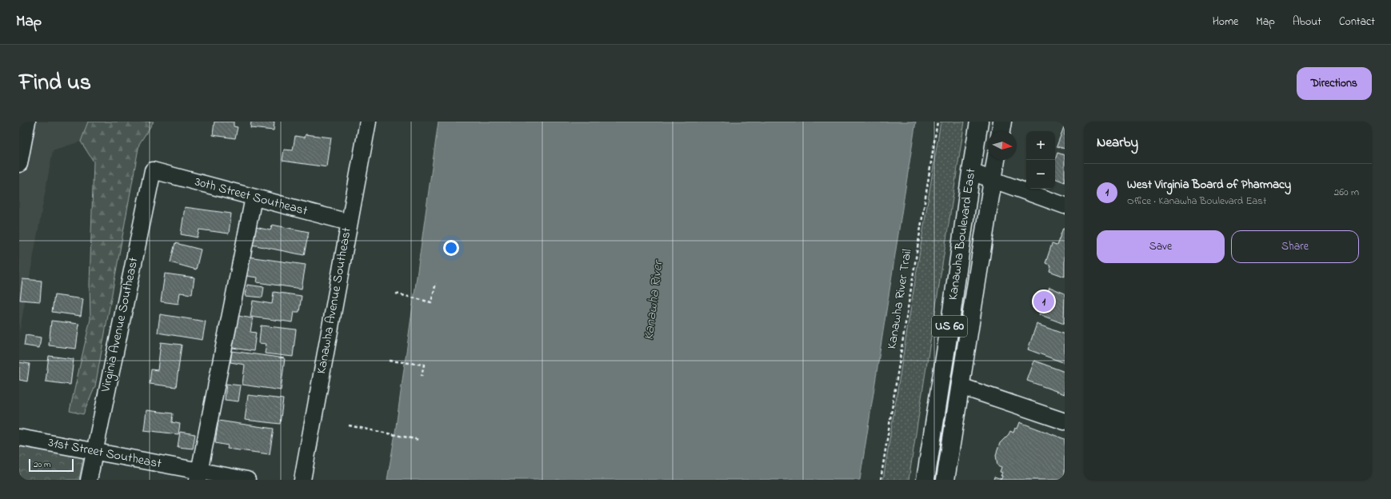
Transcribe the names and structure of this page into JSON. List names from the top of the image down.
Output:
{
  "streets": {
    "main road": ["Kanawha Boulevard East", "US 60"],
    "street": [
      "30th Street Southeast",
      "Kanawha Avenue Southeast",
      "Virginia Avenue Southeast",
      "31st Street Southeast"
    ],
    "path": ["Kanawha River Trail"]
  },
  "crossings": [
    ["30th Street Southeast", "Kanawha Avenue Southeast"],
    ["30th Street Southeast", "Virginia Avenue Southeast"],
    ["Virginia Avenue Southeast", "31st Street Southeast"]
  ],
  "water": ["Kanawha River"],
  "scale_bar": "20 m",
  "north": "right",
  "page": {
    "header": "Map",
    "nav": [
      "Home",
      "Map",
      "About",
      "Contact"
    ],
    "title": "Find us",
    "buttons": [
      "Directions",
      ["Save", "Share"]
    ],
    "heading": "Nearby",
    "map_buttons": ["+", "−"],
    "list": [
      {
        "mark": "1",
        "name": "West Virginia Board of Pharmacy",
        "note": "Office · Kanawha Boulevard East",
        "value": "260 m"
      }
    ],
    "pins": "1",
    "scale": "20 m"
  }
}
